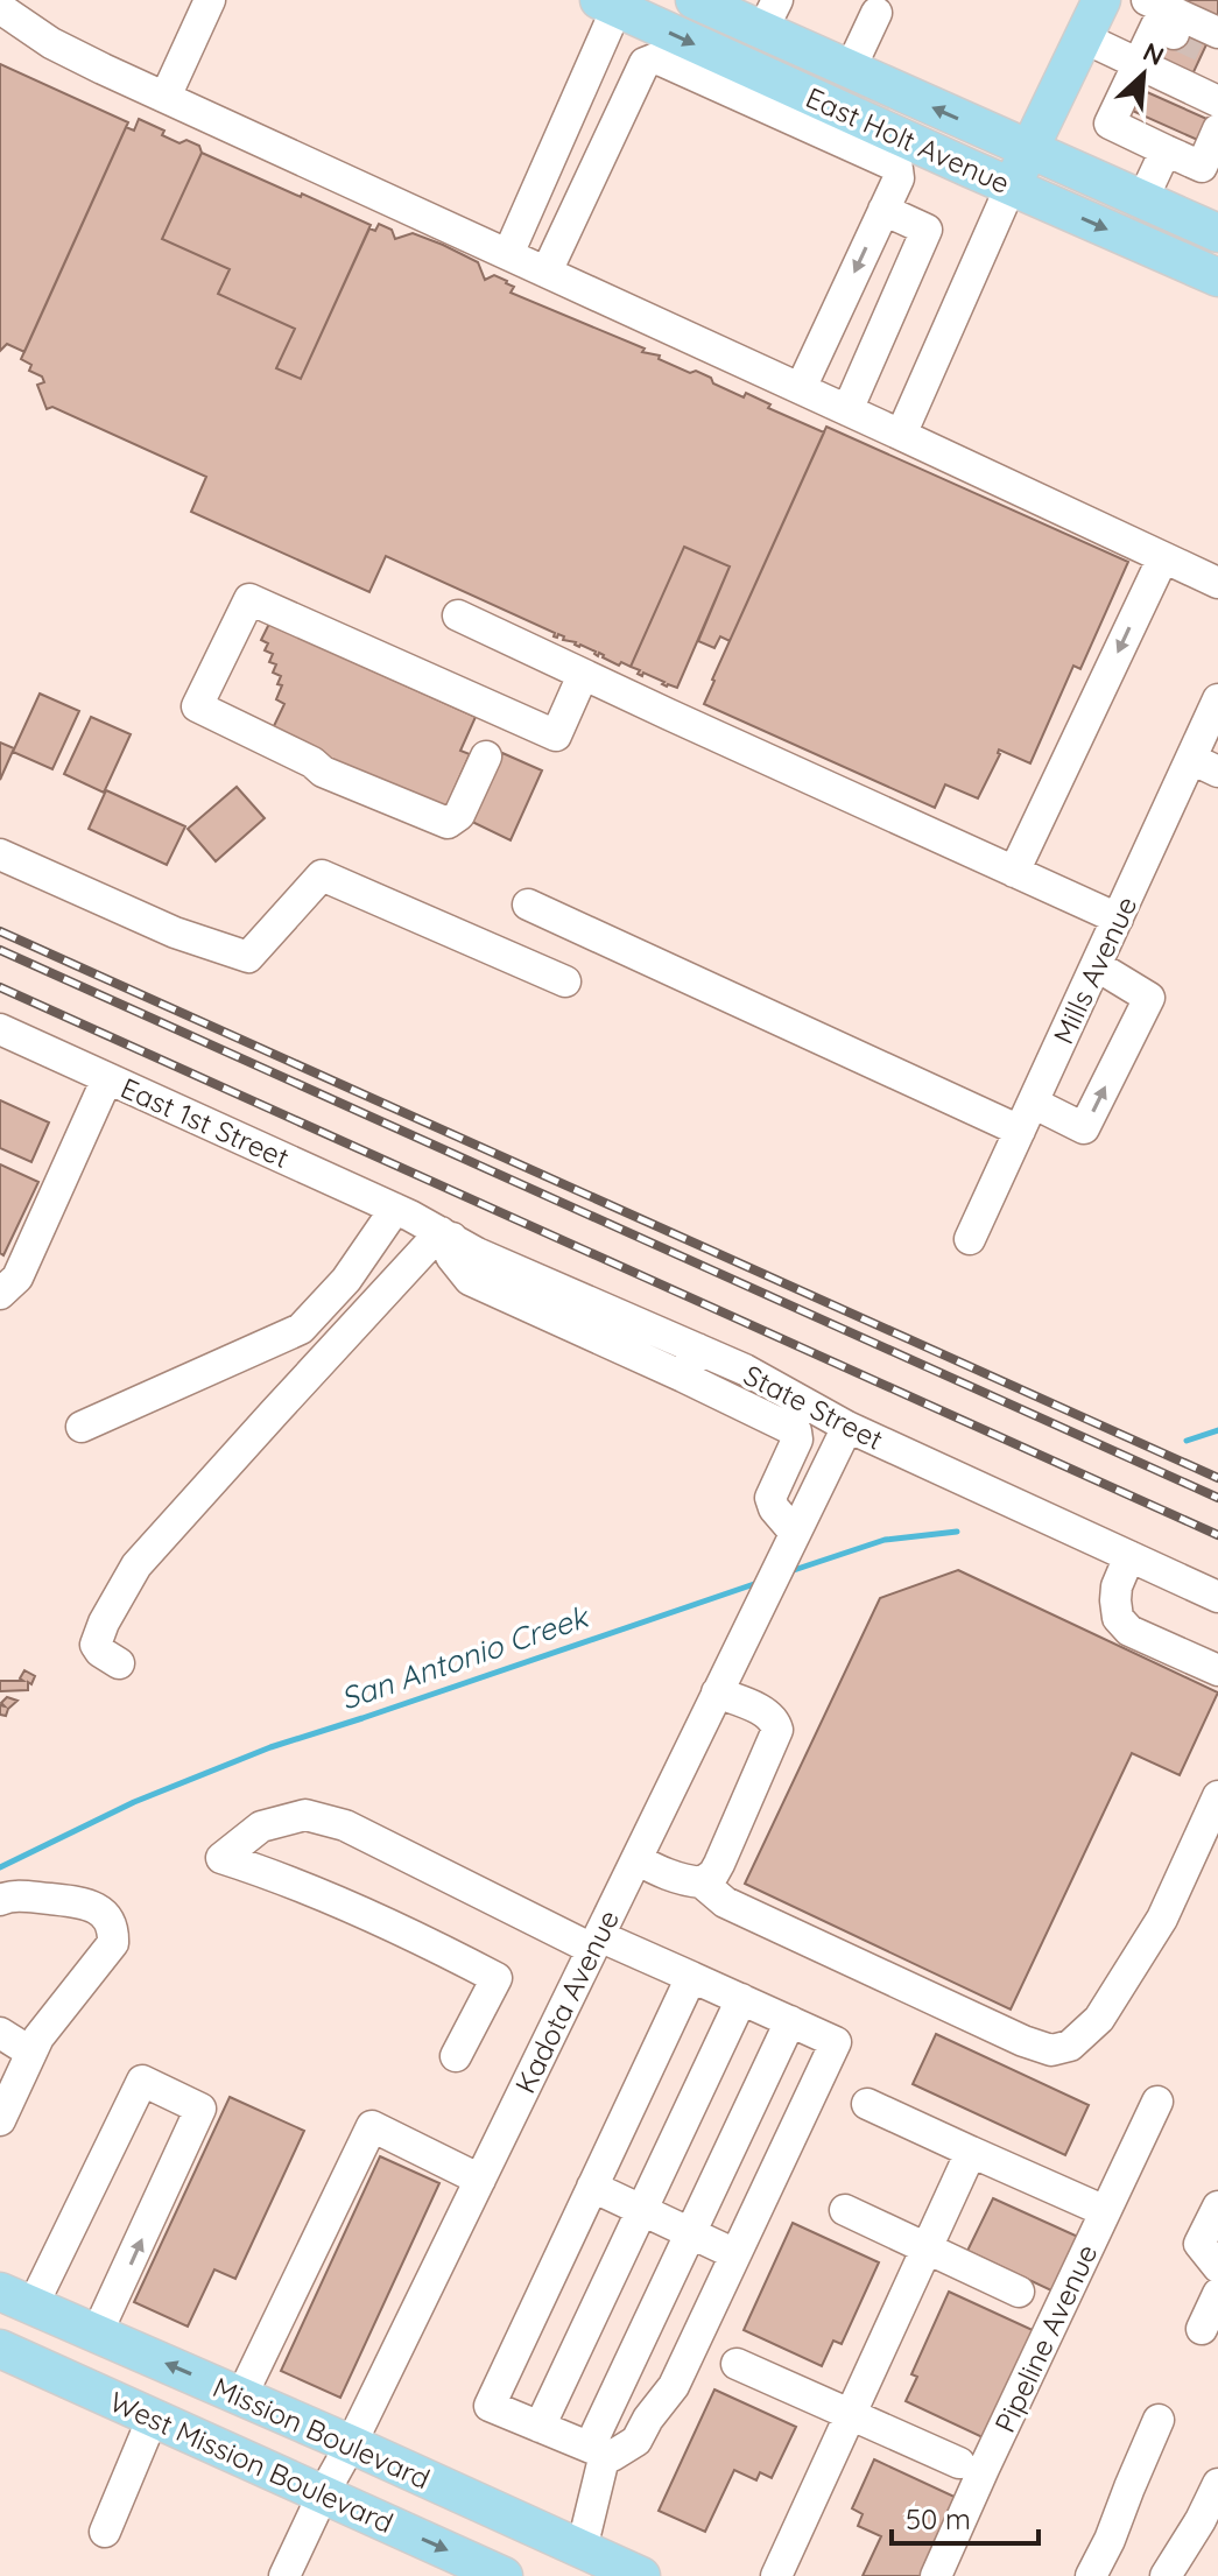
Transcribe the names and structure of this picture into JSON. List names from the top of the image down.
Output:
{
  "streets": {
    "main road": ["East Holt Avenue", "Mission Boulevard", "West Mission Boulevard"],
    "street": [
      "Mills Avenue",
      "East 1st Street",
      "State Street",
      "Kadota Avenue",
      "Pipeline Avenue"
    ]
  },
  "crossings": [
    ["East 1st Street", "State Street"],
    ["State Street", "Kadota Avenue"],
    ["Kadota Avenue", "Mission Boulevard"],
    ["Kadota Avenue", "West Mission Boulevard"]
  ],
  "one_way": ["West Mission Boulevard"],
  "water": ["San Antonio Creek"],
  "scale_bar": "50 m",
  "north": "top right"
}
